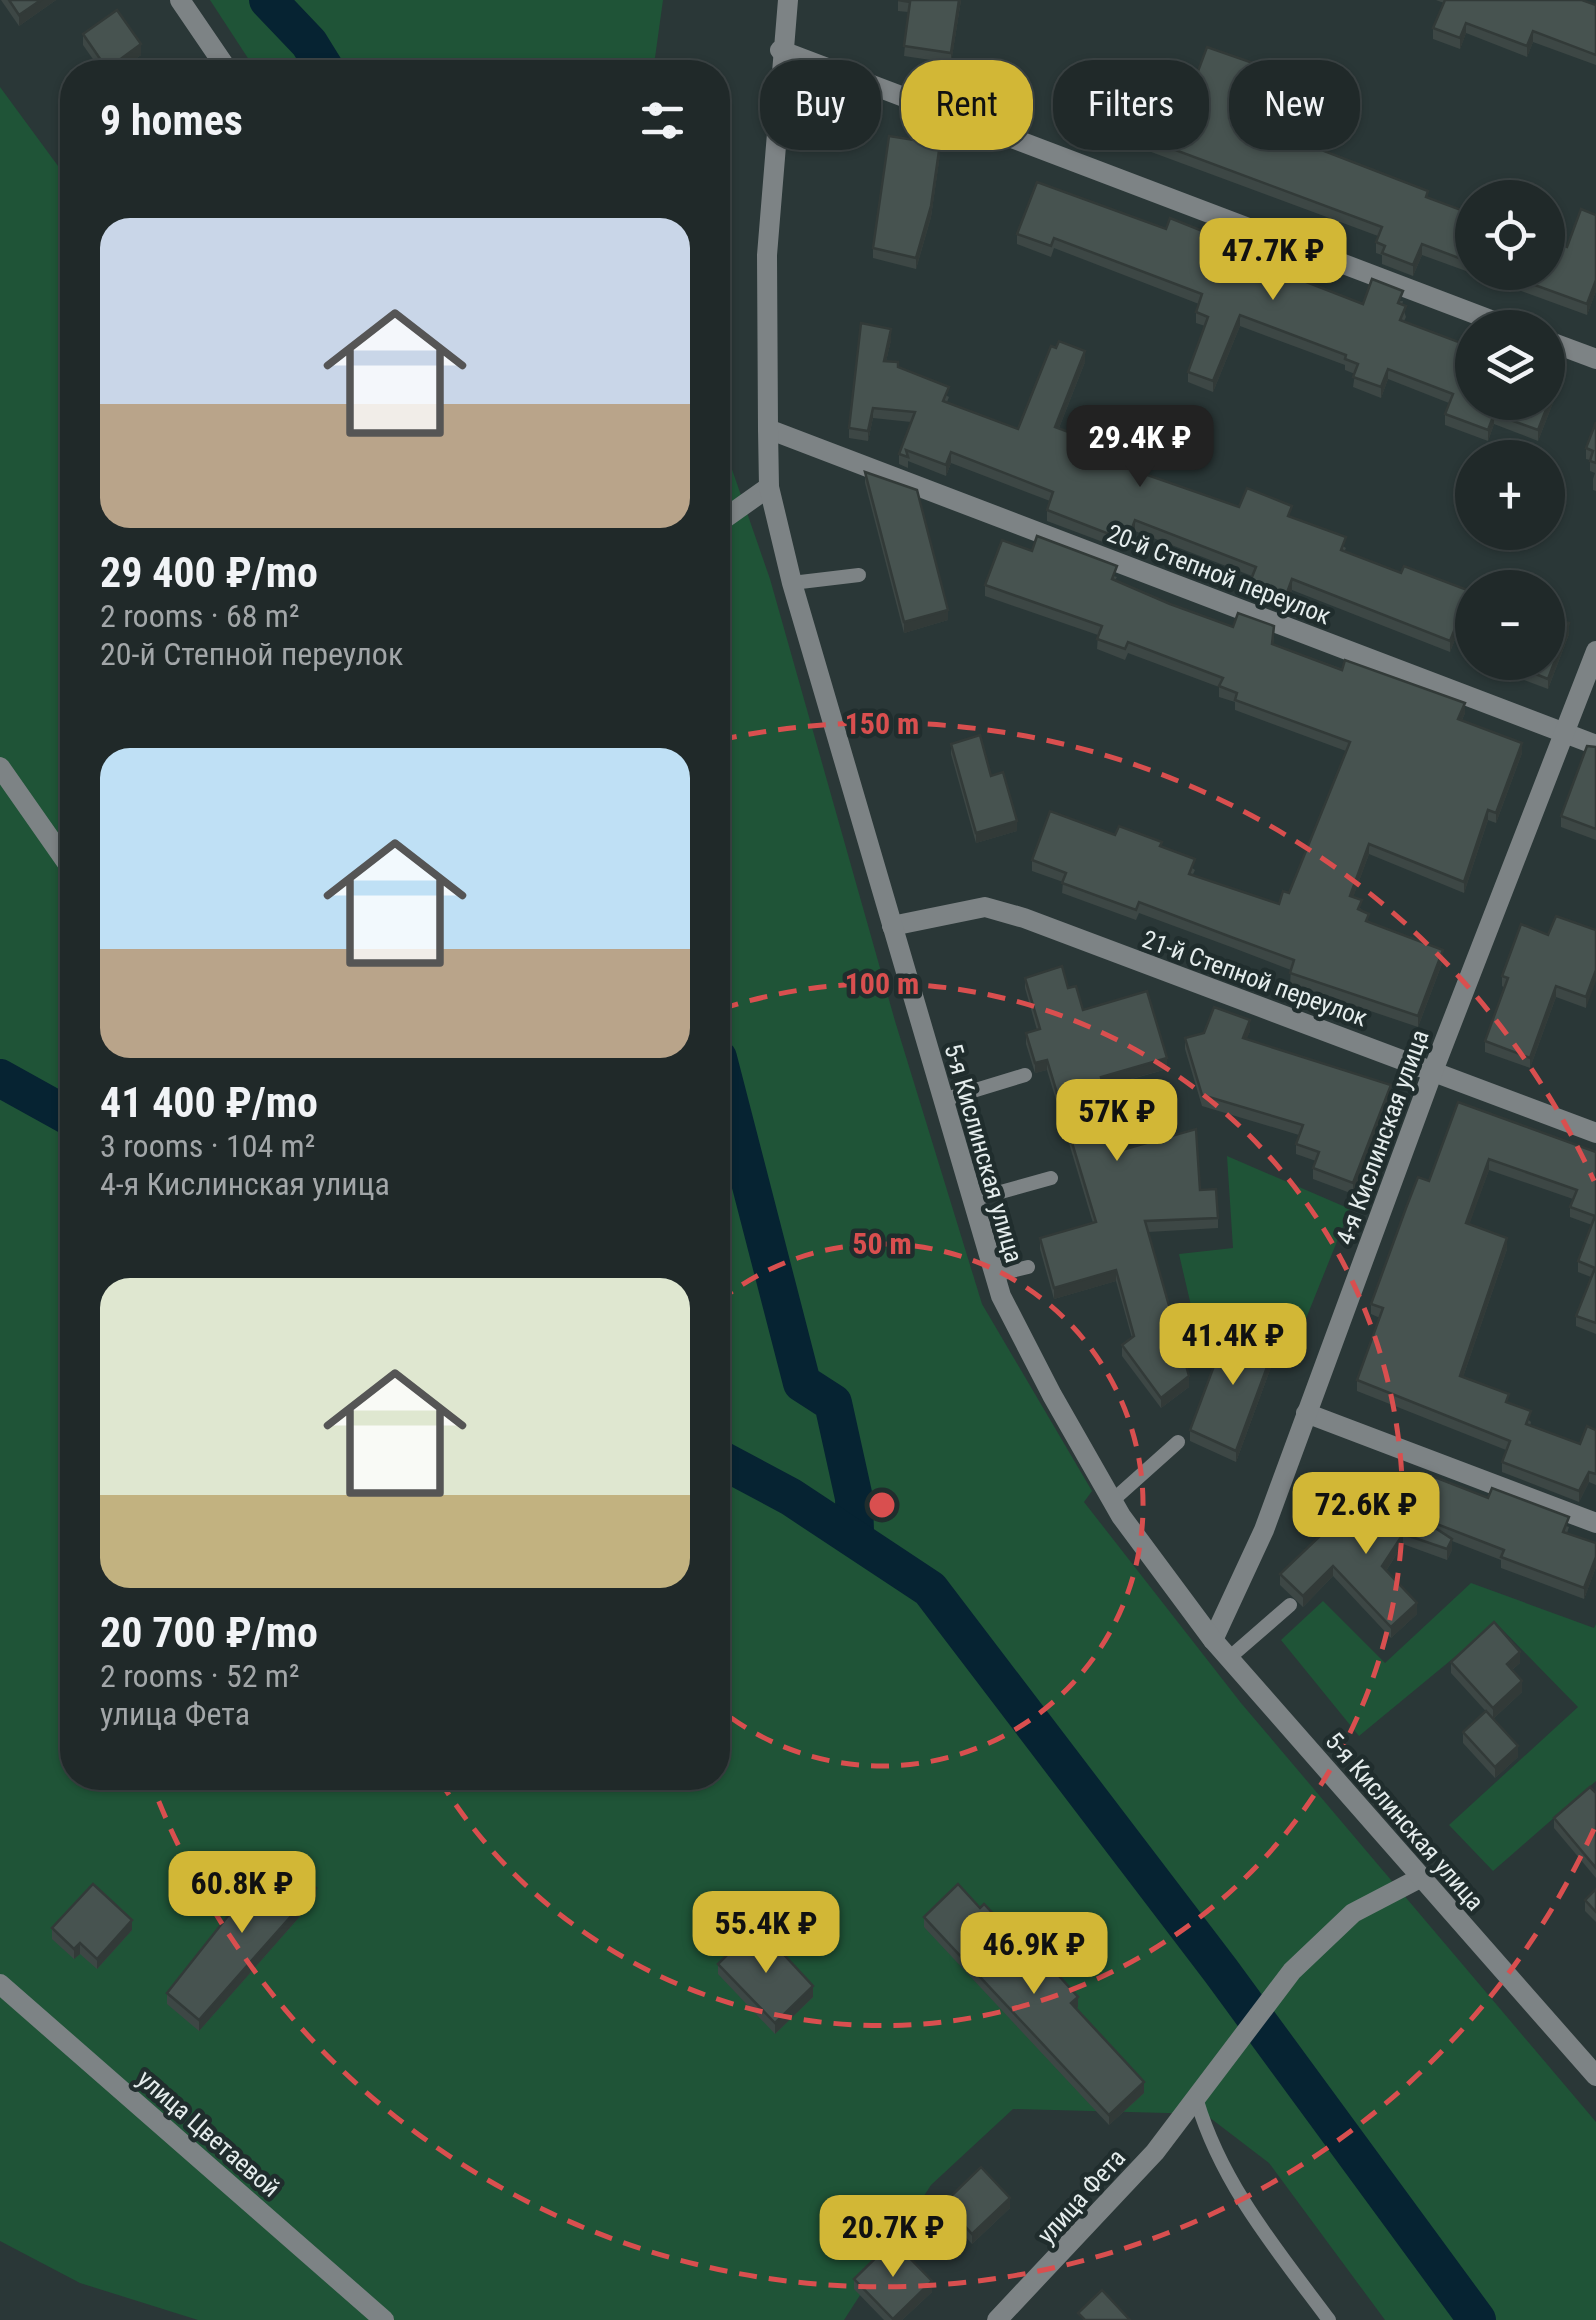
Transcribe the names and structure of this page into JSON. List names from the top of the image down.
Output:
{
  "streets": {
    "street": [
      "20-й Степной переулок",
      "21-й Степной переулок",
      "4-я Кислинская улица",
      "5-я Кислинская улица",
      "улица Цветаевой",
      "улица Фета"
    ]
  },
  "crossings": [
    ["20-й Степной переулок", "4-я Кислинская улица"],
    ["20-й Степной переулок", "5-я Кислинская улица"],
    ["21-й Степной переулок", "4-я Кислинская улица"],
    ["21-й Степной переулок", "5-я Кислинская улица"],
    ["4-я Кислинская улица", "5-я Кислинская улица"],
    ["5-я Кислинская улица", "улица Фета"]
  ],
  "page": {
    "chip": [
      "Buy",
      "Rent",
      "Filters",
      "New"
    ],
    "heading": "9 homes",
    "map_buttons": ["+", "−"],
    "list": [
      {
        "name": "29 400 ₽/mo",
        "note": "2 rooms · 68 m² · 20-й Степной переулок"
      },
      {
        "name": "41 400 ₽/mo",
        "note": "3 rooms · 104 m² · 4-я Кислинская улица"
      },
      {
        "name": "20 700 ₽/mo",
        "note": "2 rooms · 52 m² · улица Фета"
      }
    ],
    "price": [
      "47.7K ₽",
      "29.4K ₽",
      "57K ₽",
      "41.4K ₽",
      "72.6K ₽",
      "60.8K ₽",
      "55.4K ₽",
      "46.9K ₽",
      "20.7K ₽"
    ]
  },
  "rings": ["150 m", "100 m", "50 m"]
}
